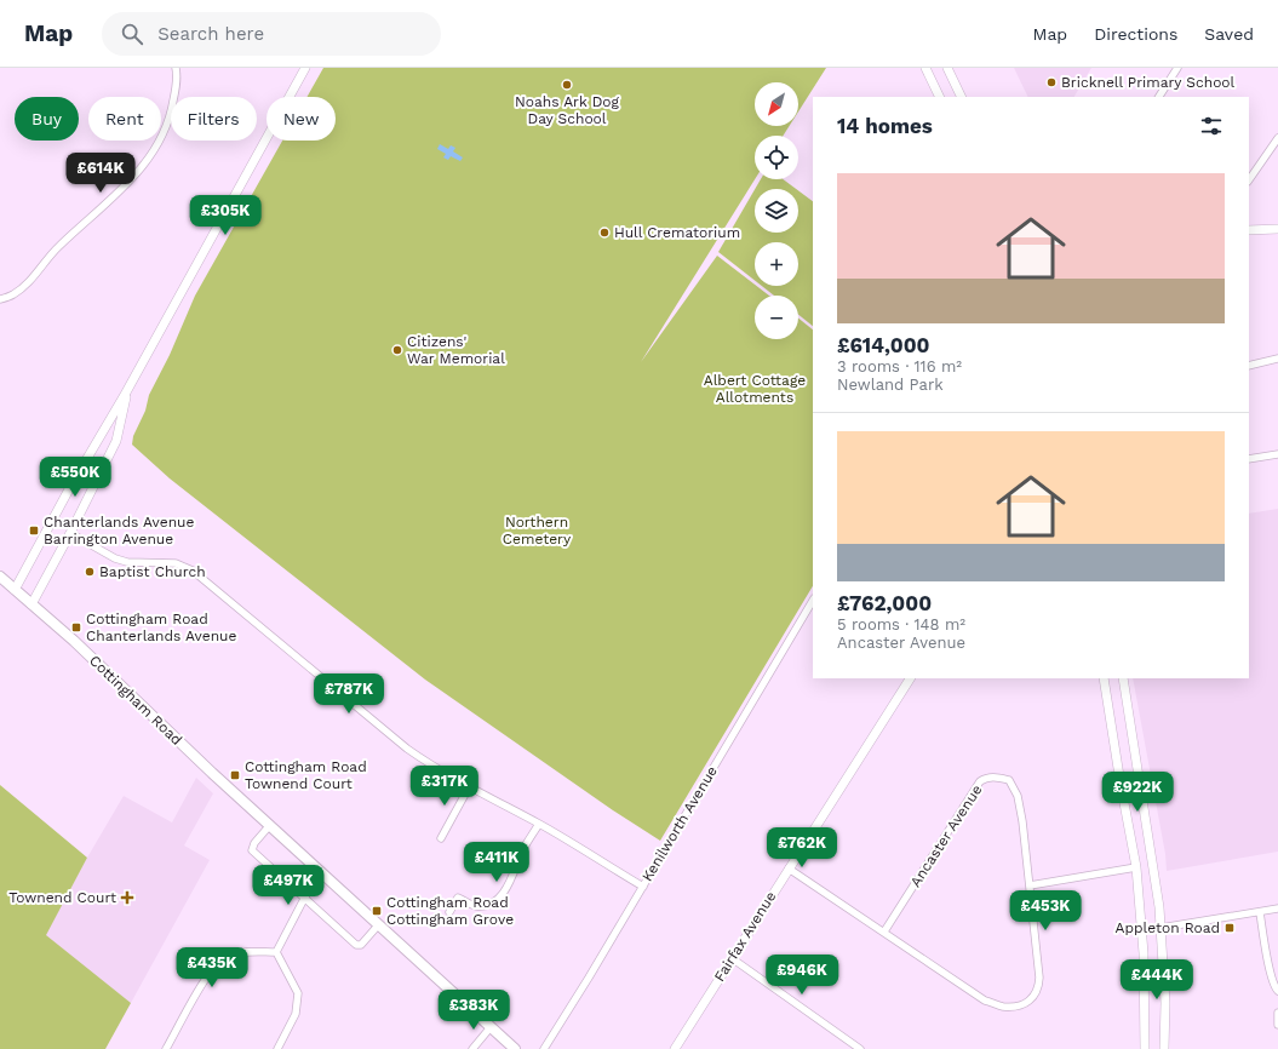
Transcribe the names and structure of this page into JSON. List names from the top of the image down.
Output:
{
  "streets": {
    "main road": ["Cottingham Road"],
    "street": ["Kenilworth Avenue", "Ancaster Avenue", "Fairfax Avenue"]
  },
  "crossings": [
    ["Ancaster Avenue", "Fairfax Avenue"]
  ],
  "parks": ["Albert Cottage Allotments", "Northern Cemetery"],
  "places": {
    "other": [
      "Bricknell Primary School",
      "Noahs Ark Dog Day School",
      "Hull Crematorium",
      "Citizens' War Memorial",
      "Baptist Church"
    ],
    "transit": [
      "Chanterlands Avenue Barrington Avenue",
      "Cottingham Road Chanterlands Avenue",
      "Cottingham Road Townend Court",
      "Cottingham Road Cottingham Grove",
      "Appleton Road"
    ],
    "health": ["Townend Court"]
  },
  "north": "bottom left",
  "page": {
    "header": "Map",
    "search": "Search here",
    "nav": ["Map", "Directions", "Saved"],
    "map_buttons": ["+", "−"],
    "chip": [
      "Buy",
      "Rent",
      "Filters",
      "New"
    ],
    "heading": "14 homes",
    "price": [
      "£614K",
      "£305K",
      "£550K",
      "£787K",
      "£317K",
      "£922K",
      "£762K",
      "£411K",
      "£497K",
      "£453K",
      "£435K",
      "£946K",
      "£444K",
      "£383K"
    ],
    "list": [
      {
        "name": "£614,000",
        "note": "3 rooms · 116 m² · Newland Park"
      },
      {
        "name": "£762,000",
        "note": "5 rooms · 148 m² · Ancaster Avenue"
      }
    ]
  }
}
